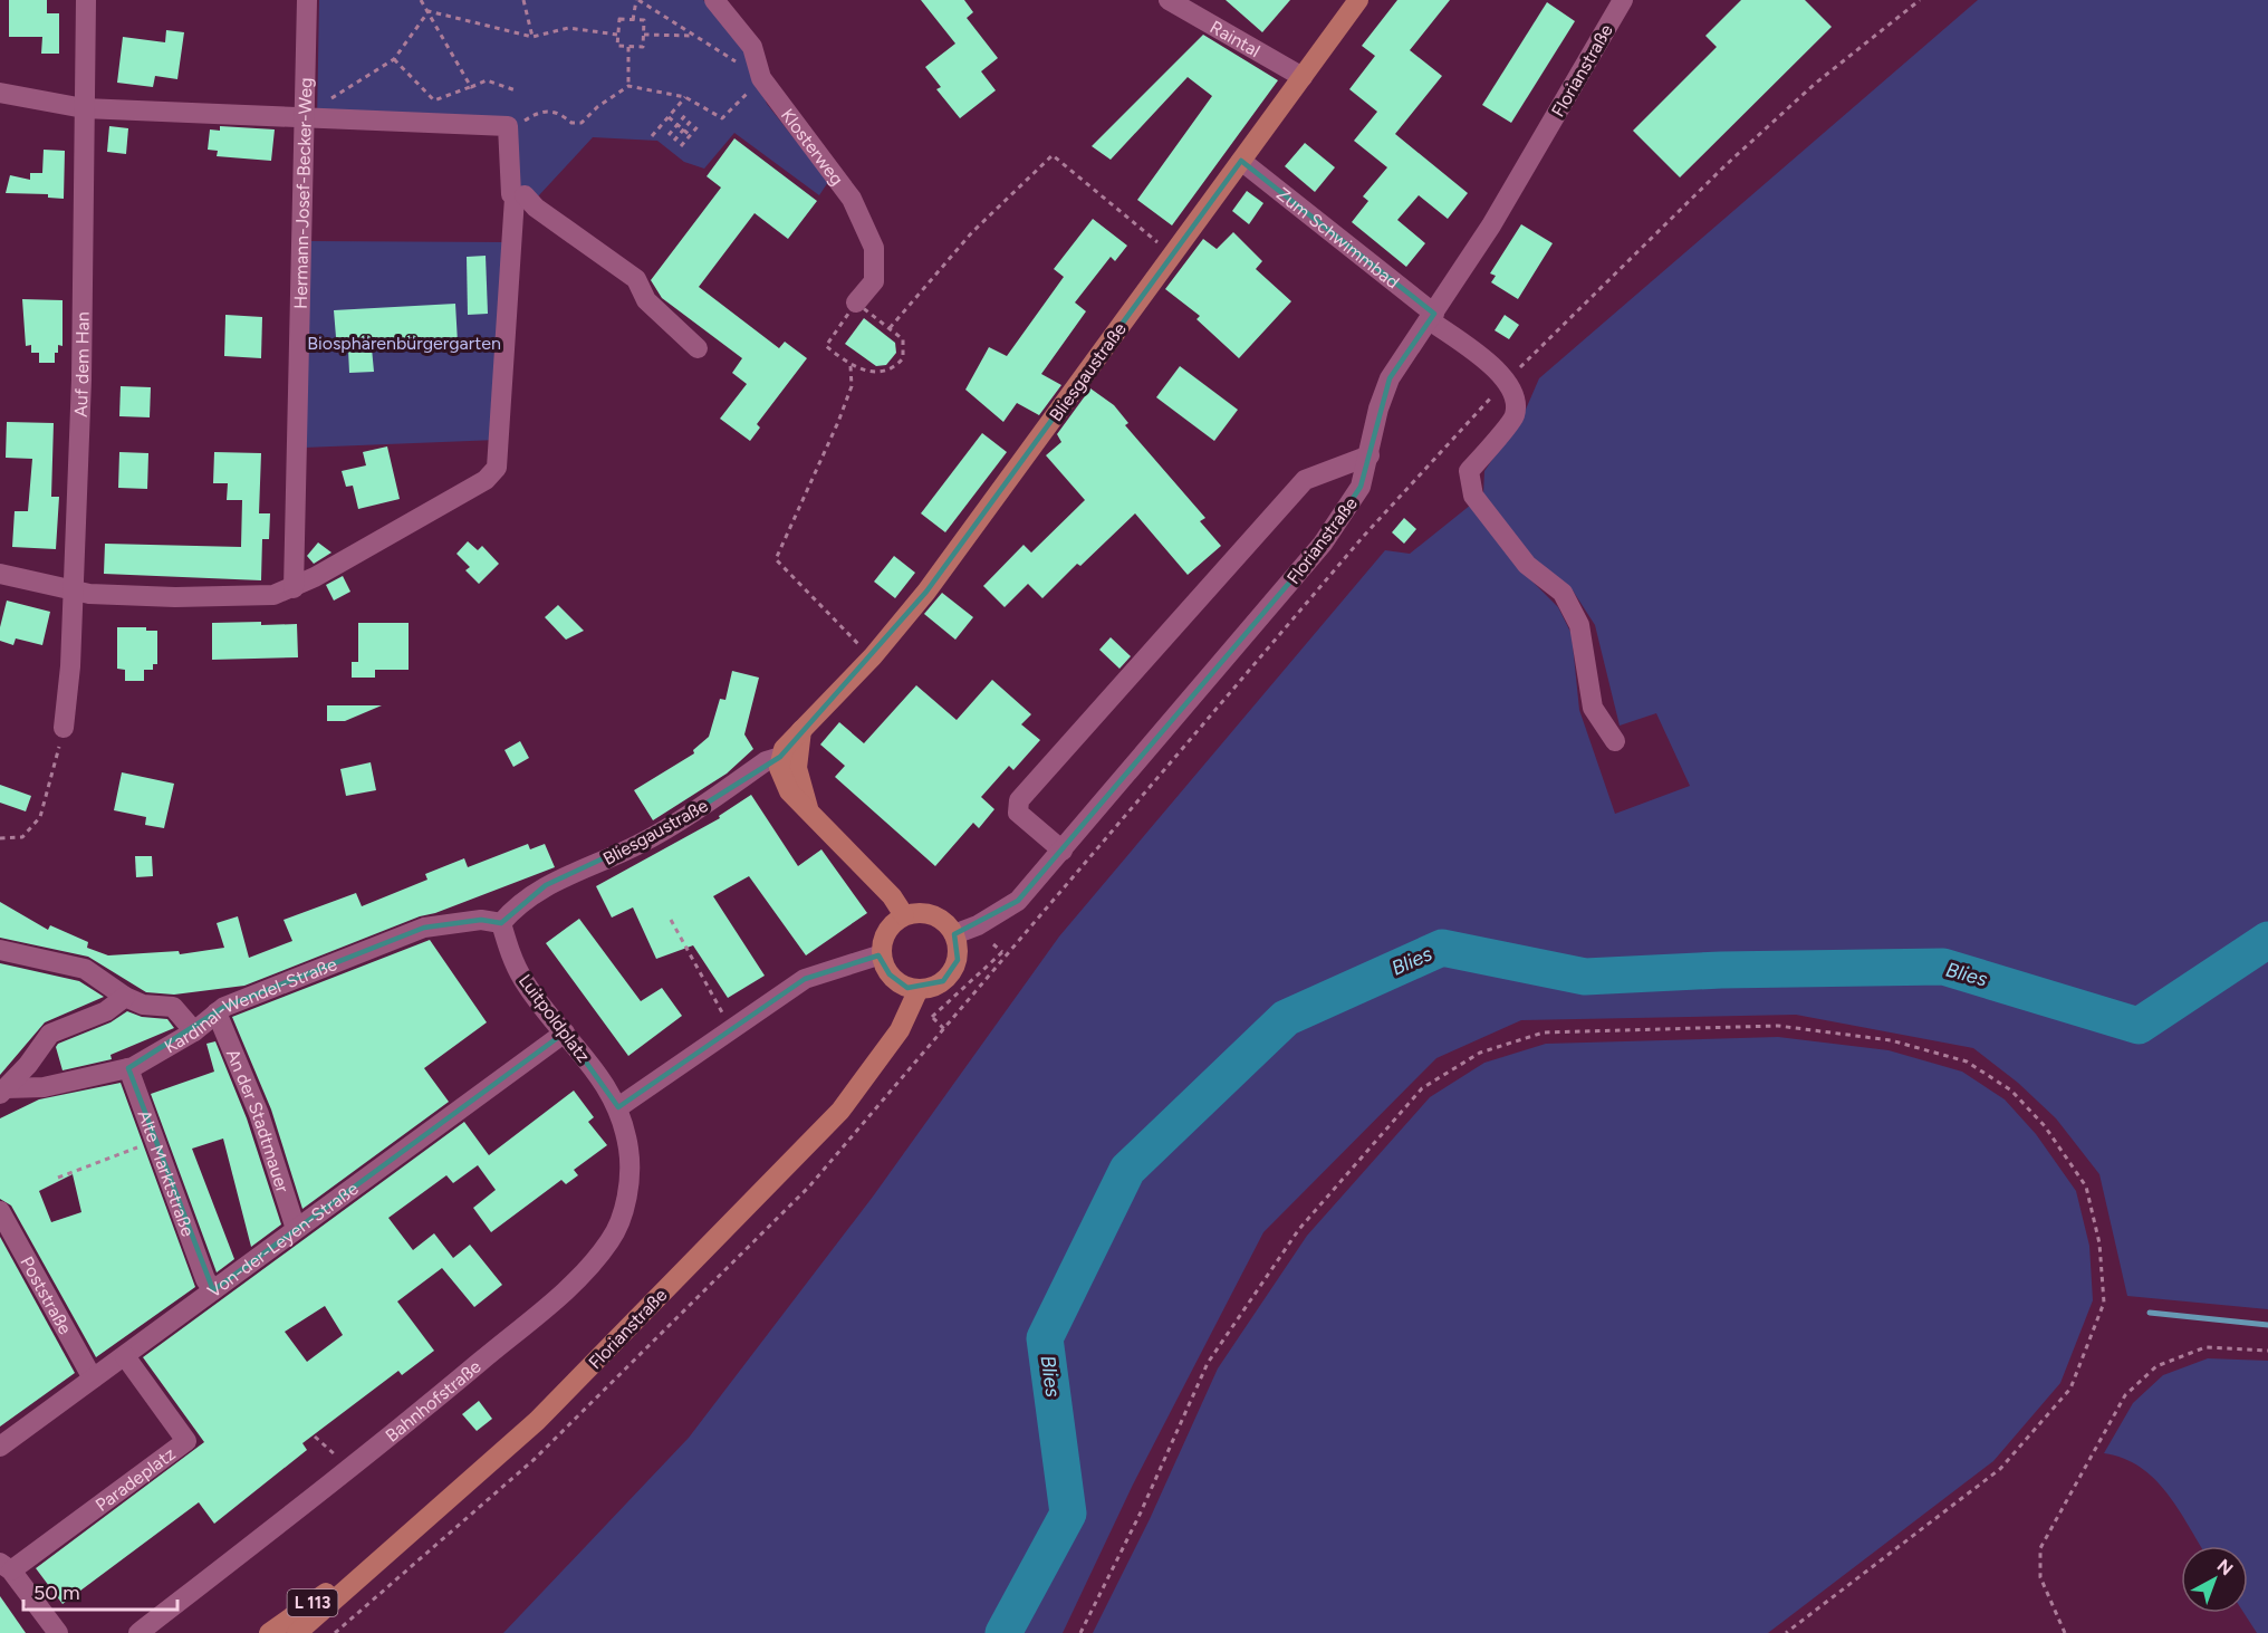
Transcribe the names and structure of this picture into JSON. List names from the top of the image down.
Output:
{
  "streets": {
    "main road": ["Florianstraße", "Bliesgaustraße", "L 113"],
    "street": [
      "Raintal",
      "Klosterweg",
      "Hermann-Josef-Becker-Weg",
      "Zum Schwimmbad",
      "Auf dem Han",
      "Kardinal-Wendel-Straße",
      "Luitpoldplatz",
      "An der Stadtmauer",
      "Alte Marktstraße",
      "Von-der-Leyen-Straße",
      "Poststraße",
      "Bahnhofstraße",
      "Paradeplatz"
    ]
  },
  "crossings": [
    ["Raintal", "Bliesgaustraße"],
    ["Florianstraße", "Zum Schwimmbad"],
    ["Florianstraße", "L 113"],
    ["Zum Schwimmbad", "Bliesgaustraße"],
    ["Bliesgaustraße", "Kardinal-Wendel-Straße"],
    ["Bliesgaustraße", "Luitpoldplatz"],
    ["Kardinal-Wendel-Straße", "Luitpoldplatz"],
    ["Kardinal-Wendel-Straße", "An der Stadtmauer"],
    ["Kardinal-Wendel-Straße", "Alte Marktstraße"],
    ["Luitpoldplatz", "Von-der-Leyen-Straße"],
    ["Luitpoldplatz", "Bahnhofstraße"],
    ["An der Stadtmauer", "Von-der-Leyen-Straße"],
    ["Alte Marktstraße", "Von-der-Leyen-Straße"],
    ["Von-der-Leyen-Straße", "Poststraße"],
    ["Von-der-Leyen-Straße", "Paradeplatz"]
  ],
  "water": ["Blies"],
  "parks": ["Biosphärenbürgergarten"],
  "scale_bar": "50 m",
  "north": "top right"
}
